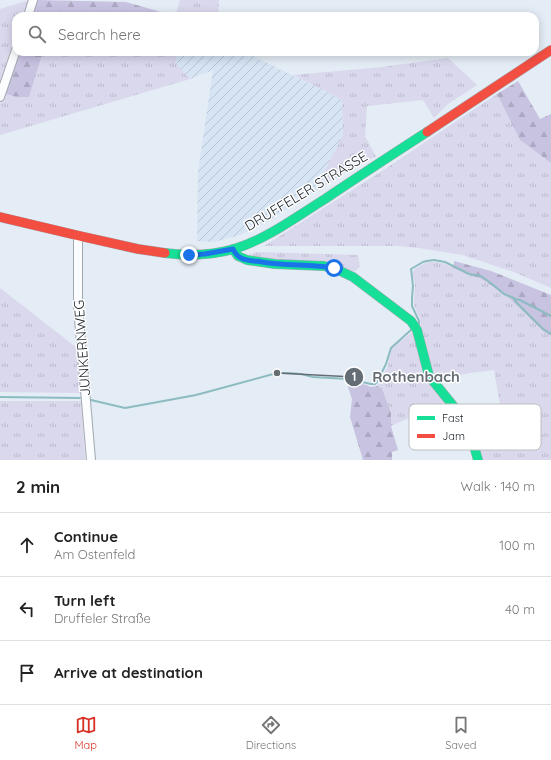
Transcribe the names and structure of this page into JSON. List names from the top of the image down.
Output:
{
  "streets": {
    "street": ["DRUFFELER STRASSE", "JUNKERNWEG"]
  },
  "crossings": [
    ["DRUFFELER STRASSE", "JUNKERNWEG"]
  ],
  "places": ["Rothenbach"],
  "legend": ["Fast", "Jam"],
  "page": {
    "search": "Search here",
    "heading": ["2 min", "Walk · 140 m"],
    "list": [
      ["Continue", "Am Ostenfeld", "100 m"],
      ["Turn left", "Druffeler Straße", "40 m"],
      "Arrive at destination"
    ],
    "nav": ["Map", "Directions", "Saved"]
  }
}
